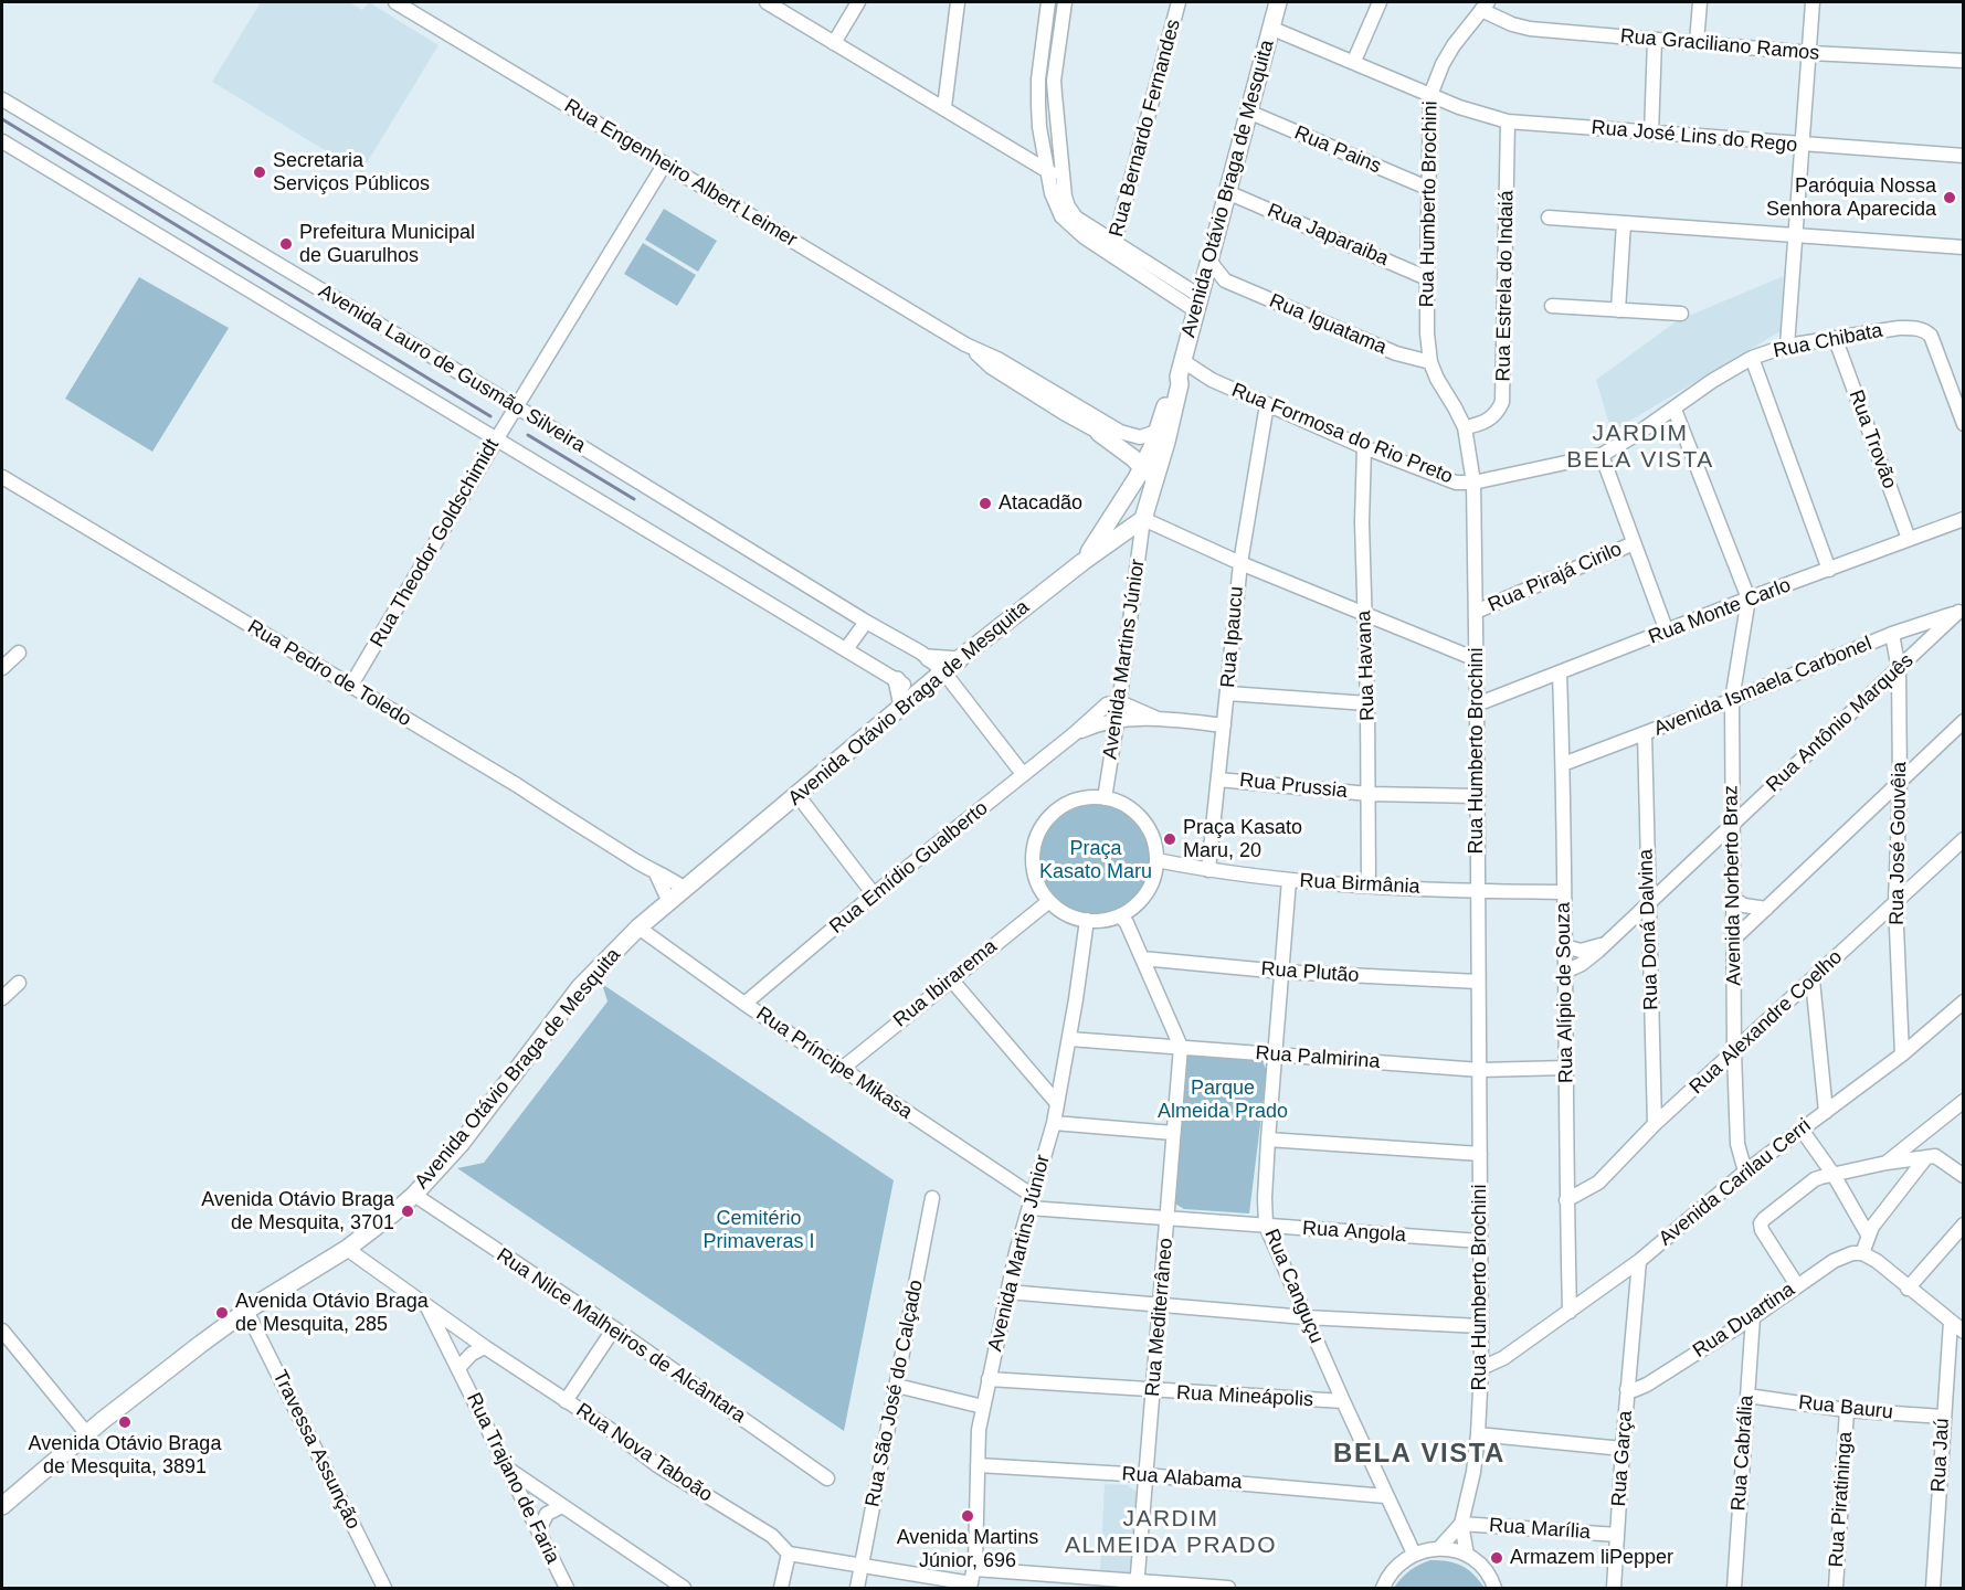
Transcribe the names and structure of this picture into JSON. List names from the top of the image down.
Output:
{
  "streets": {
    "main road": ["Avenida Otávio Braga de Mesquita"],
    "street": [
      "Rua Graciliano Ramos",
      "Rua Bernardo Fernandes",
      "Rua José Lins do Rego",
      "Rua Pains",
      "Rua Engenheiro Albert Leimer",
      "Rua Humberto Brochini",
      "Rua Japaraiba",
      "Rua Estrela do Indaiá",
      "Rua Iguatama",
      "Rua Chibata",
      "Avenida Lauro de Gusmão Silveira",
      "Rua Formosa do Rio Preto",
      "Rua Trovão",
      "Rua Theodor Goldschimidt",
      "Rua Pirajá Cirilo",
      "Rua Monte Carlo",
      "Rua Ipaucu",
      "Avenida Martins Júnior",
      "Rua Havana",
      "Rua Pedro de Toledo",
      "Avenida Ismaela Carbonel",
      "Rua Antônio Marquês",
      "Rua Prussia",
      "Rua José Gouvêia",
      "Rua Emídio Gualberto",
      "Rua Birmânia",
      "Avenida Norberto Braz",
      "Rua Doná Dalvina",
      "Rua Plutão",
      "Rua Ibirarema",
      "Rua Alípio de Souza",
      "Rua Alexandre Coelho",
      "Rua Palmirina",
      "Rua Príncipe Mikasa",
      "Avenida Carilau Cerri",
      "Rua Angola",
      "Rua Canguçu",
      "Rua Mediterrâneo",
      "Rua Duartina",
      "Rua Nilce Malheiros de Alcântara",
      "Rua São José do Calçado",
      "Rua Mineápolis",
      "Rua Bauru",
      "Travessa Assunção",
      "Rua Nova Taboão",
      "Rua Cabrália",
      "Rua Jaú",
      "Rua Garça",
      "Rua Trajano de Faria",
      "Rua Alabama",
      "Rua Piratininga",
      "Rua Marília"
    ]
  },
  "crossings": [
    ["Rua Graciliano Ramos", "Rua Humberto Brochini"],
    ["Rua José Lins do Rego", "Avenida Otávio Braga de Mesquita"],
    ["Rua José Lins do Rego", "Rua Humberto Brochini"],
    ["Rua José Lins do Rego", "Rua Estrela do Indaiá"],
    ["Rua Pains", "Avenida Otávio Braga de Mesquita"],
    ["Rua Pains", "Rua Humberto Brochini"],
    ["Rua Engenheiro Albert Leimer", "Avenida Otávio Braga de Mesquita"],
    ["Rua Engenheiro Albert Leimer", "Rua Theodor Goldschimidt"],
    ["Avenida Otávio Braga de Mesquita", "Rua Japaraiba"],
    ["Avenida Otávio Braga de Mesquita", "Rua Iguatama"],
    ["Avenida Otávio Braga de Mesquita", "Avenida Lauro de Gusmão Silveira"],
    ["Avenida Otávio Braga de Mesquita", "Rua Formosa do Rio Preto"],
    ["Avenida Otávio Braga de Mesquita", "Avenida Martins Júnior"],
    ["Avenida Otávio Braga de Mesquita", "Rua Pedro de Toledo"],
    ["Avenida Otávio Braga de Mesquita", "Rua Príncipe Mikasa"],
    ["Avenida Otávio Braga de Mesquita", "Rua Nilce Malheiros de Alcântara"],
    ["Avenida Otávio Braga de Mesquita", "Travessa Assunção"],
    ["Avenida Otávio Braga de Mesquita", "Rua Nova Taboão"],
    ["Rua Humberto Brochini", "Rua Japaraiba"],
    ["Rua Humberto Brochini", "Rua Estrela do Indaiá"],
    ["Rua Humberto Brochini", "Rua Iguatama"],
    ["Rua Humberto Brochini", "Rua Chibata"],
    ["Rua Humberto Brochini", "Rua Formosa do Rio Preto"],
    ["Rua Humberto Brochini", "Rua Pirajá Cirilo"],
    ["Rua Humberto Brochini", "Rua Monte Carlo"],
    ["Rua Humberto Brochini", "Rua Prussia"],
    ["Rua Humberto Brochini", "Rua Birmânia"],
    ["Rua Humberto Brochini", "Rua Plutão"],
    ["Rua Humberto Brochini", "Rua Palmirina"],
    ["Rua Humberto Brochini", "Avenida Carilau Cerri"],
    ["Rua Humberto Brochini", "Rua Angola"],
    ["Rua Humberto Brochini", "Rua Marília"],
    ["Rua Chibata", "Rua Formosa do Rio Preto"],
    ["Rua Chibata", "Rua Trovão"],
    ["Avenida Lauro de Gusmão Silveira", "Rua Theodor Goldschimidt"],
    ["Avenida Lauro de Gusmão Silveira", "Rua Emídio Gualberto"],
    ["Rua Formosa do Rio Preto", "Rua Ipaucu"],
    ["Rua Formosa do Rio Preto", "Rua Havana"],
    ["Rua Trovão", "Rua Monte Carlo"],
    ["Rua Theodor Goldschimidt", "Rua Pedro de Toledo"],
    ["Rua Monte Carlo", "Avenida Norberto Braz"],
    ["Rua Monte Carlo", "Rua Alípio de Souza"],
    ["Rua Ipaucu", "Rua Prussia"],
    ["Rua Ipaucu", "Rua Emídio Gualberto"],
    ["Rua Ipaucu", "Rua Birmânia"],
    ["Avenida Martins Júnior", "Rua Emídio Gualberto"],
    ["Avenida Martins Júnior", "Rua Birmânia"],
    ["Avenida Martins Júnior", "Rua Ibirarema"],
    ["Avenida Martins Júnior", "Rua Palmirina"],
    ["Avenida Martins Júnior", "Rua Príncipe Mikasa"],
    ["Avenida Martins Júnior", "Rua Angola"],
    ["Avenida Martins Júnior", "Rua Mineápolis"],
    ["Avenida Martins Júnior", "Rua Alabama"],
    ["Rua Havana", "Rua Prussia"],
    ["Rua Havana", "Rua Birmânia"],
    ["Avenida Ismaela Carbonel", "Rua Antônio Marquês"],
    ["Avenida Ismaela Carbonel", "Rua José Gouvêia"],
    ["Avenida Ismaela Carbonel", "Avenida Norberto Braz"],
    ["Avenida Ismaela Carbonel", "Rua Doná Dalvina"],
    ["Avenida Ismaela Carbonel", "Rua Alípio de Souza"],
    ["Rua Antônio Marquês", "Rua José Gouvêia"],
    ["Rua Antônio Marquês", "Avenida Norberto Braz"],
    ["Rua Antônio Marquês", "Rua Doná Dalvina"],
    ["Rua Antônio Marquês", "Rua Alípio de Souza"],
    ["Rua José Gouvêia", "Rua Alexandre Coelho"],
    ["Rua José Gouvêia", "Avenida Carilau Cerri"],
    ["Rua Emídio Gualberto", "Rua Príncipe Mikasa"],
    ["Rua Birmânia", "Rua Ibirarema"],
    ["Rua Birmânia", "Rua Alípio de Souza"],
    ["Rua Birmânia", "Rua Canguçu"],
    ["Avenida Norberto Braz", "Rua Alexandre Coelho"],
    ["Avenida Norberto Braz", "Avenida Carilau Cerri"],
    ["Rua Doná Dalvina", "Rua Alexandre Coelho"],
    ["Rua Plutão", "Rua Canguçu"],
    ["Rua Ibirarema", "Rua Príncipe Mikasa"],
    ["Rua Alípio de Souza", "Rua Alexandre Coelho"],
    ["Rua Alípio de Souza", "Rua Palmirina"],
    ["Rua Alípio de Souza", "Avenida Carilau Cerri"],
    ["Rua Palmirina", "Rua Canguçu"],
    ["Rua Palmirina", "Rua Mediterrâneo"],
    ["Rua Príncipe Mikasa", "Rua Angola"],
    ["Avenida Carilau Cerri", "Rua Garça"],
    ["Rua Angola", "Rua Canguçu"],
    ["Rua Angola", "Rua Mediterrâneo"],
    ["Rua Canguçu", "Rua Mineápolis"],
    ["Rua Canguçu", "Rua Alabama"],
    ["Rua Mediterrâneo", "Rua Mineápolis"],
    ["Rua Mediterrâneo", "Rua Alabama"],
    ["Rua Duartina", "Rua Cabrália"],
    ["Rua Duartina", "Rua Garça"],
    ["Rua Bauru", "Rua Cabrália"],
    ["Rua Bauru", "Rua Jaú"],
    ["Rua Bauru", "Rua Piratininga"],
    ["Rua Nova Taboão", "Rua Trajano de Faria"],
    ["Rua Garça", "Rua Marília"]
  ],
  "districts": ["JARDIM BELA VISTA", "BELA VISTA", "JARDIM ALMEIDA PRADO"],
  "parks": ["Praça Kasato Maru", "Parque Almeida Prado", "Cemitério Primaveras I"],
  "places": [
    "Secretaria Serviços Públicos",
    "Paróquia Nossa Senhora Aparecida",
    "Prefeitura Municipal de Guarulhos",
    "Atacadão",
    "Praça Kasato Maru, 20",
    "Avenida Otávio Braga de Mesquita, 3701",
    "Avenida Otávio Braga de Mesquita, 285",
    "Avenida Otávio Braga de Mesquita, 3891",
    "Avenida Martins Júnior, 696",
    "Armazem liPepper"
  ]
}
